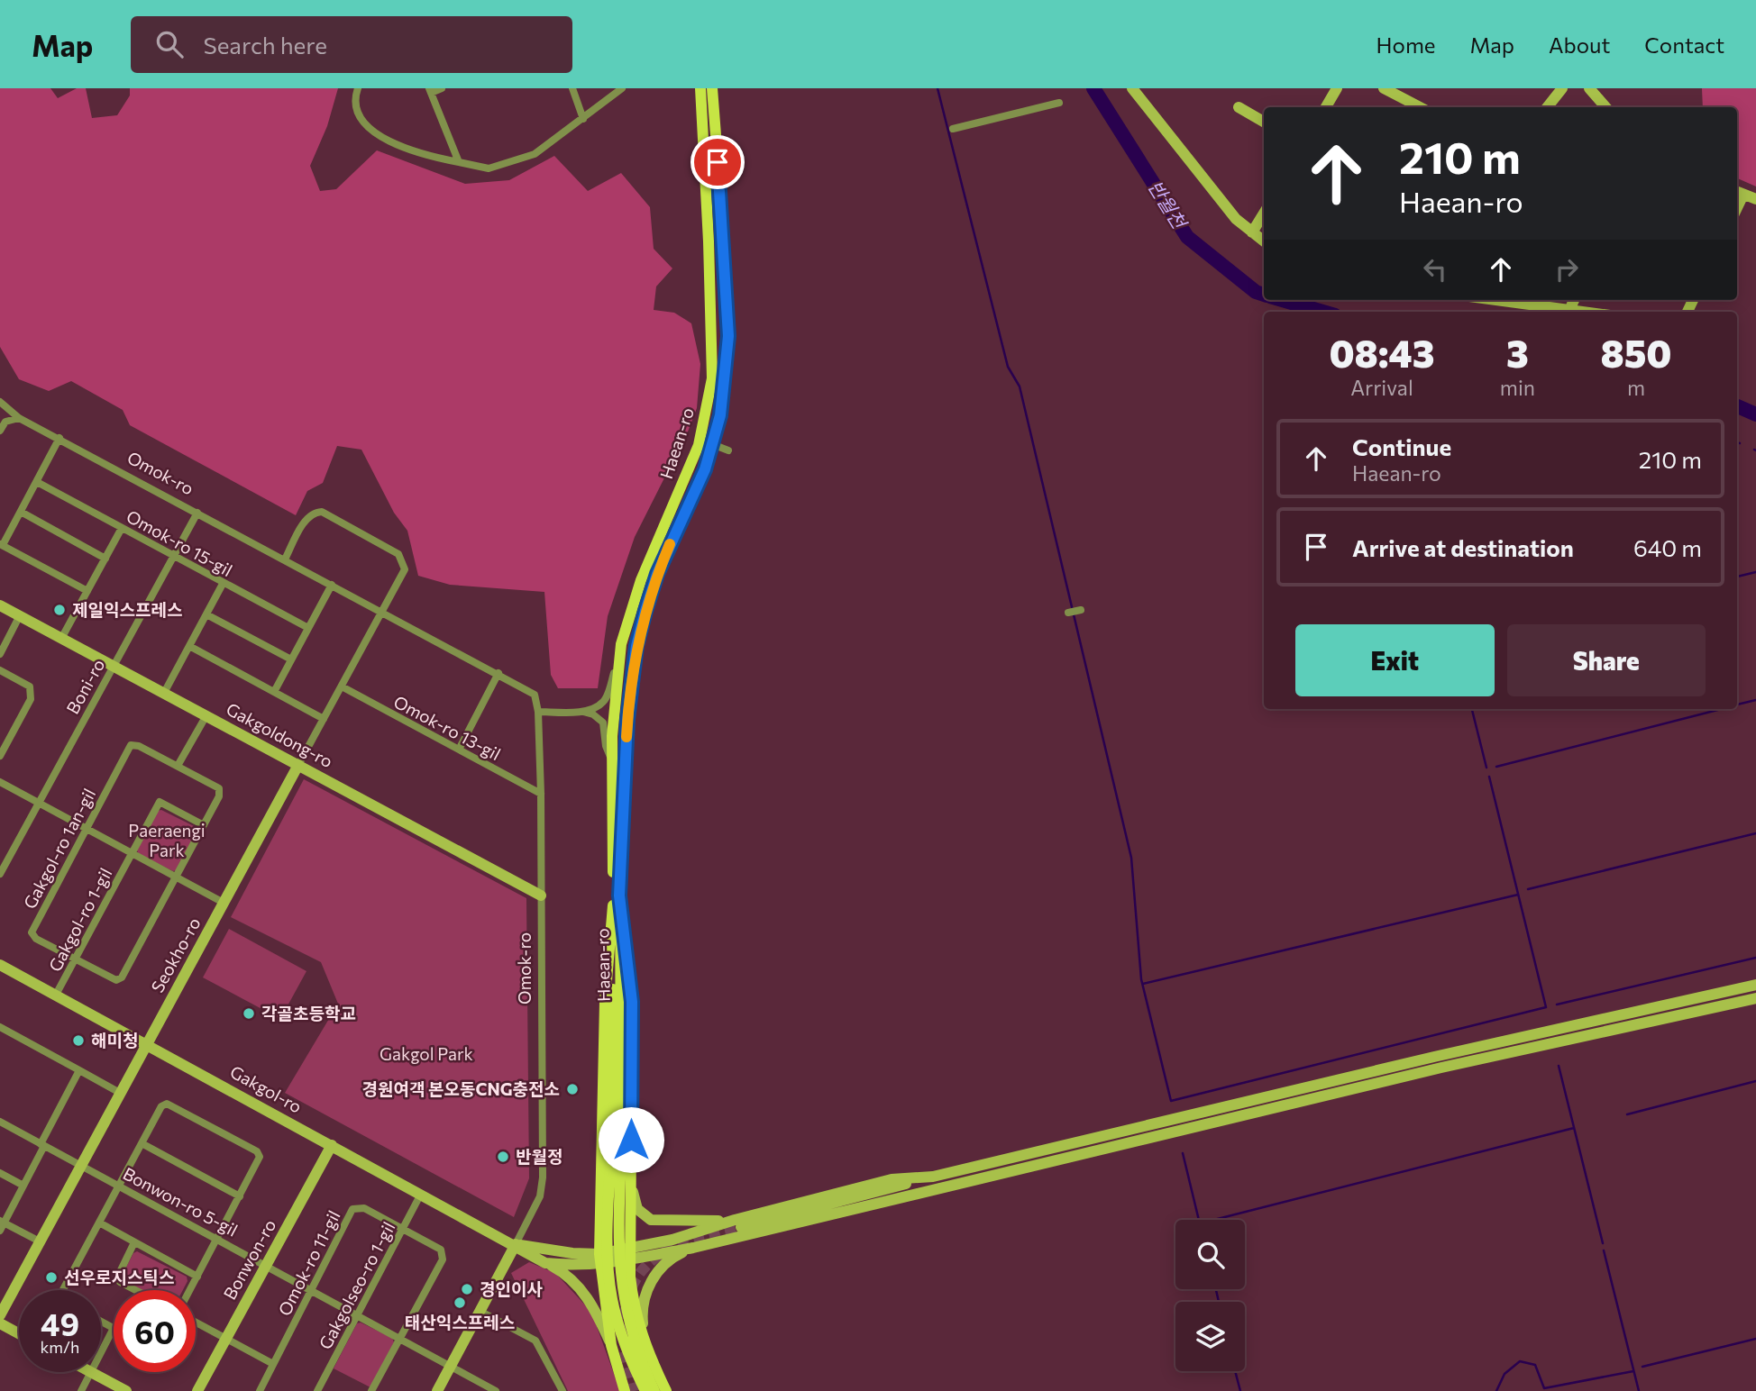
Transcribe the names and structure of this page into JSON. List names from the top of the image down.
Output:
{
  "streets": {
    "main road": [
      "Haean-ro",
      "Omok-ro",
      "Gakgoldong-ro",
      "Seokho-ro",
      "Gakgol-ro",
      "Bonwon-ro"
    ],
    "street": [
      "Omok-ro 15-gil",
      "Boni-ro",
      "Omok-ro 13-gil",
      "Gakgol-ro 1an-gil",
      "Gakgol-ro 1-gil",
      "Bonwon-ro 5-gil",
      "Omok-ro 11-gil",
      "Gakgolseo-ro 1-gil"
    ]
  },
  "crossings": [
    ["Omok-ro", "Boni-ro"],
    ["Omok-ro", "Omok-ro 13-gil"],
    ["Omok-ro", "Gakgoldong-ro"],
    ["Omok-ro", "Seokho-ro"],
    ["Omok-ro", "Gakgol-ro"],
    ["Omok-ro", "Bonwon-ro 5-gil"],
    ["Omok-ro 15-gil", "Boni-ro"],
    ["Boni-ro", "Gakgoldong-ro"],
    ["Omok-ro 13-gil", "Seokho-ro"],
    ["Gakgoldong-ro", "Seokho-ro"],
    ["Gakgol-ro 1an-gil", "Gakgol-ro 1-gil"],
    ["Gakgol-ro 1-gil", "Gakgol-ro"],
    ["Seokho-ro", "Gakgol-ro"],
    ["Seokho-ro", "Bonwon-ro 5-gil"],
    ["Gakgol-ro", "Bonwon-ro"],
    ["Gakgol-ro", "Gakgolseo-ro 1-gil"],
    ["Bonwon-ro 5-gil", "Bonwon-ro"],
    ["Bonwon-ro 5-gil", "Omok-ro 11-gil"],
    ["Bonwon-ro 5-gil", "Gakgolseo-ro 1-gil"],
    ["Omok-ro 11-gil", "Gakgolseo-ro 1-gil"]
  ],
  "water": ["반월천"],
  "parks": ["Paeraengi Park", "Gakgol Park"],
  "places": [
    "제일익스프레스",
    "각골초등학교",
    "해미청",
    "경원여객 본오동CNG충전소",
    "반월정",
    "선우로지스틱스",
    "경인이사",
    "태산익스프레스"
  ],
  "page": {
    "header": "Map",
    "search": "Search here",
    "nav": [
      "Home",
      "Map",
      "About",
      "Contact"
    ],
    "turn": ["210 m", "Haean-ro"],
    "eta": [
      "08:43",
      "Arrival",
      "3",
      "min",
      "850",
      "m"
    ],
    "list": [
      {
        "name": "Continue",
        "note": "Haean-ro",
        "value": "210 m"
      },
      {
        "name": "Arrive at destination",
        "value": "640 m"
      }
    ],
    "buttons": ["Exit", "Share"],
    "speed": "49 km/h",
    "limit": "60"
  }
}
